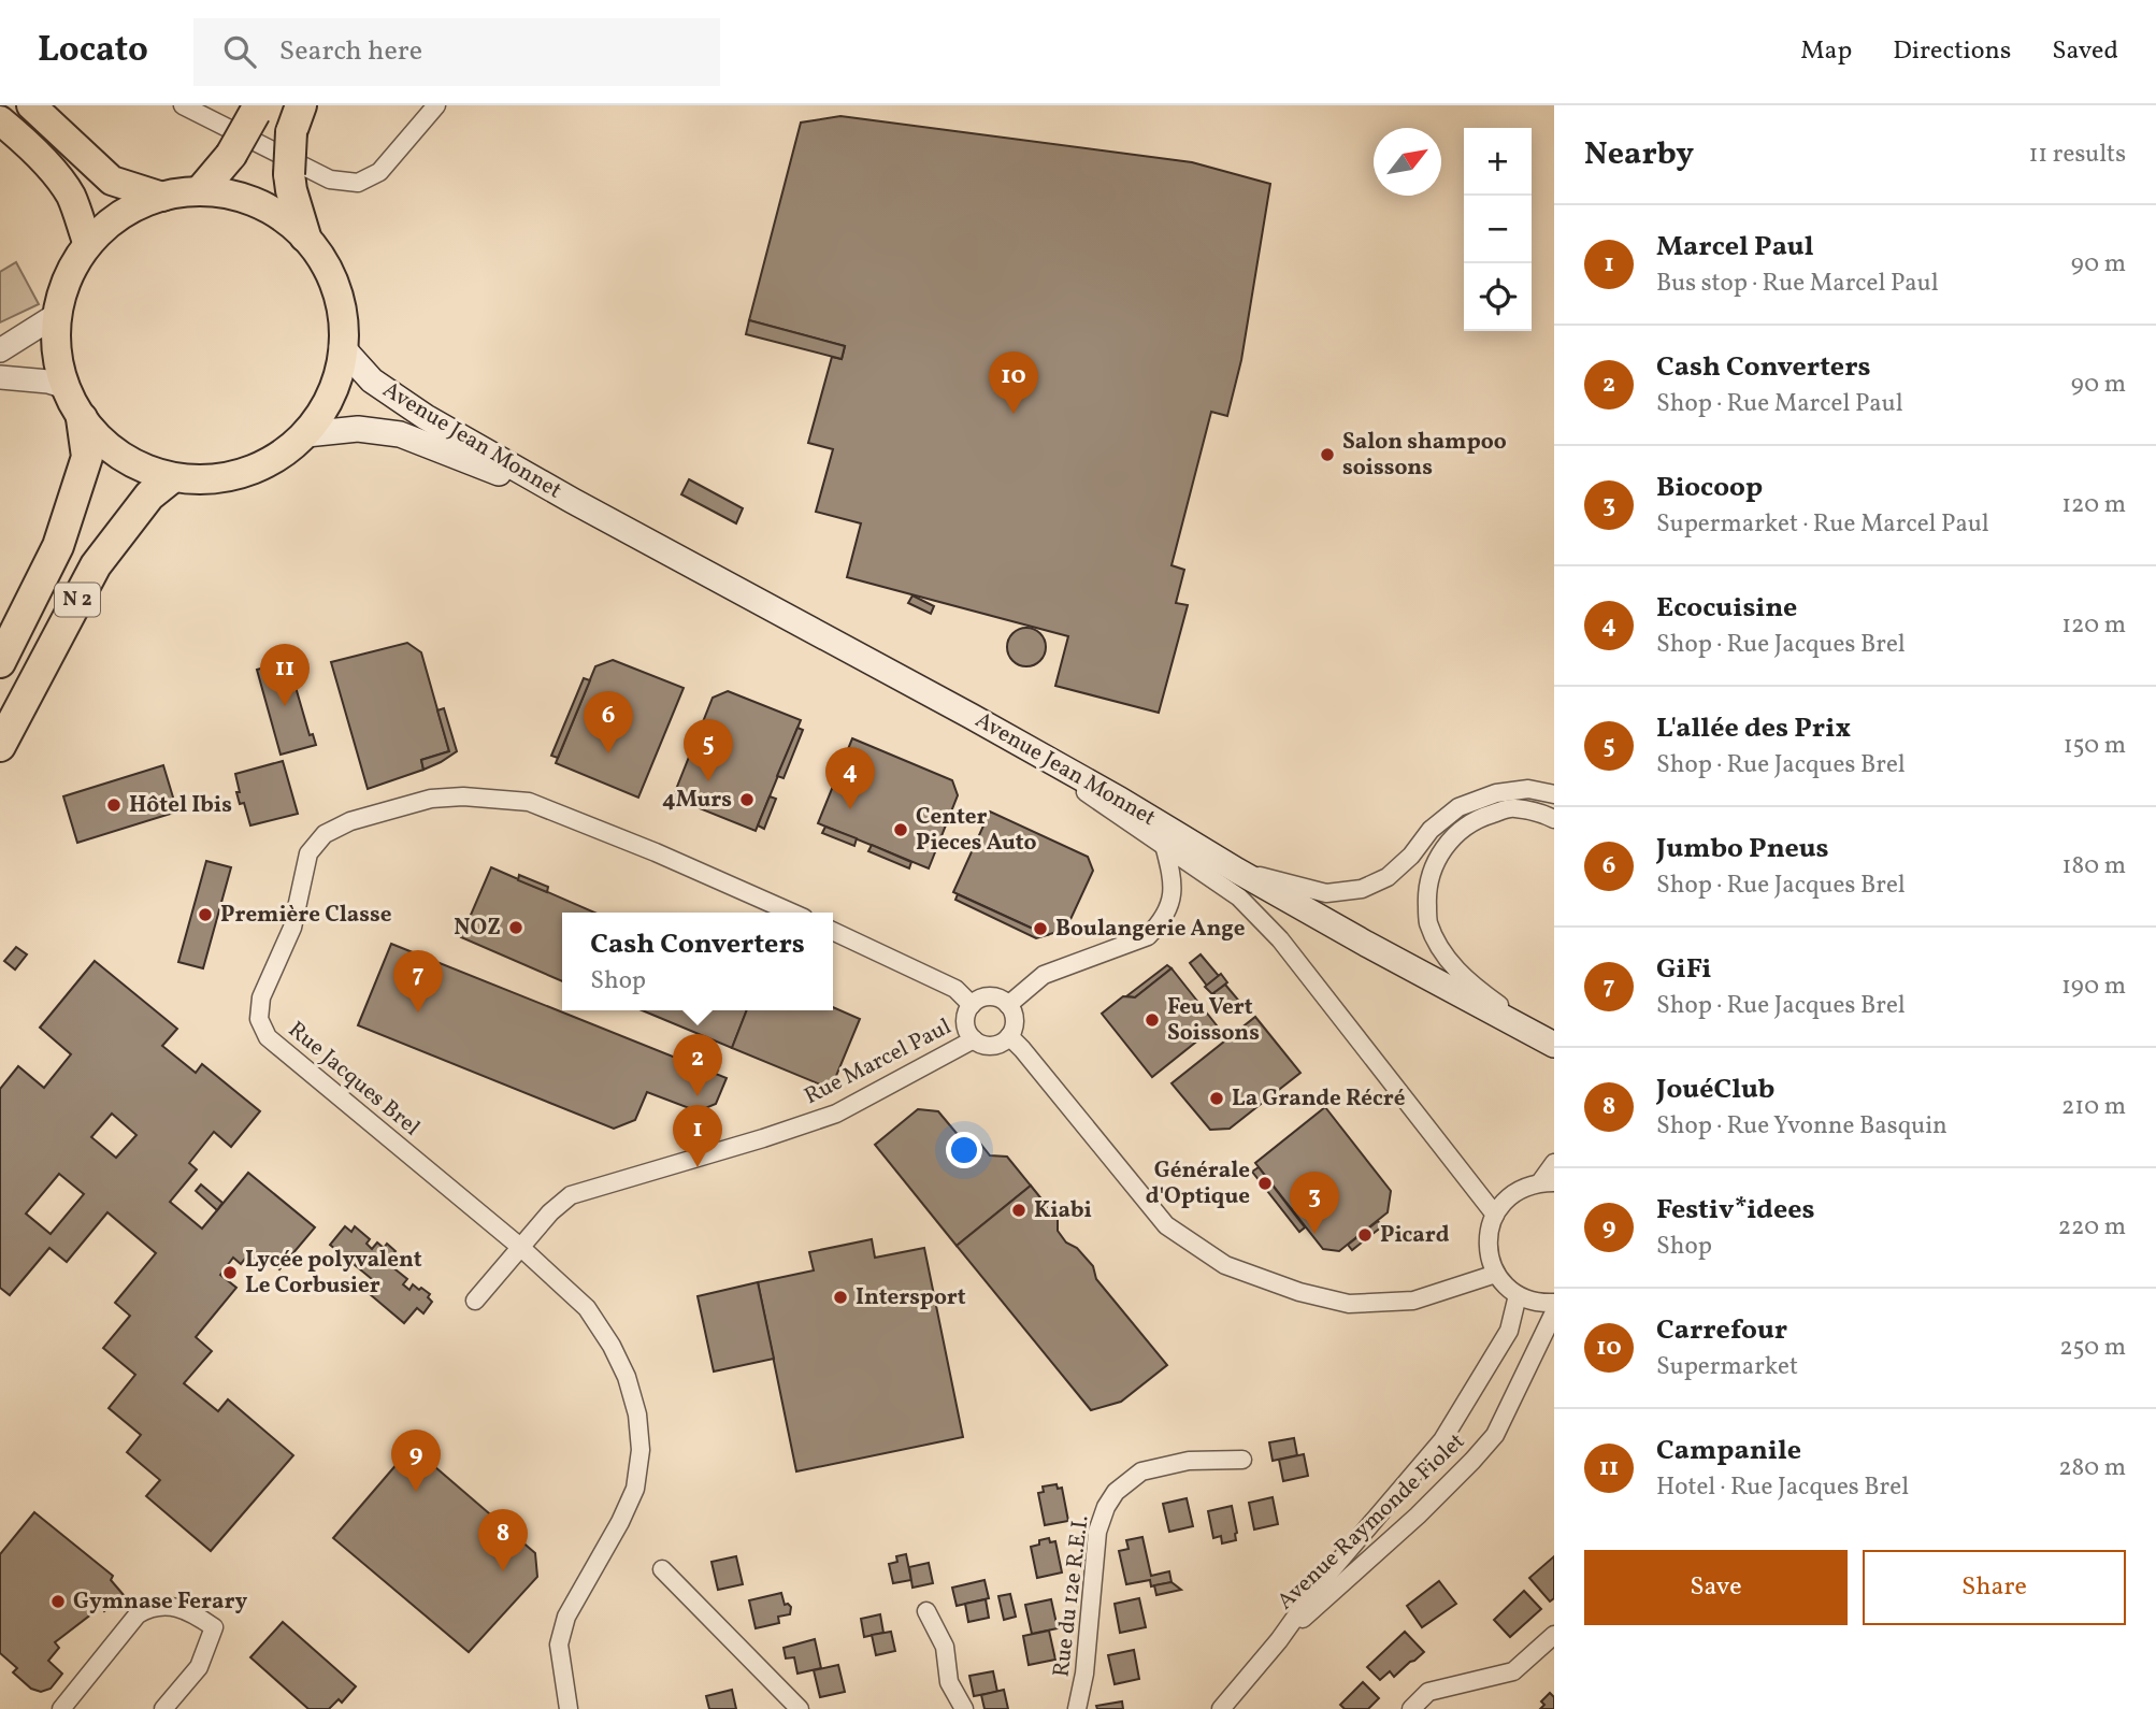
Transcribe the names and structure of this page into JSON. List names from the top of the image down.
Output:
{
  "streets": {
    "highway": ["N 2"],
    "main road": ["Avenue Jean Monnet"],
    "street": [
      "Rue Marcel Paul",
      "Rue Jacques Brel",
      "Avenue Raymonde Fiolet",
      "Rue du 12e R.E.I."
    ]
  },
  "crossings": [
    ["Rue Marcel Paul", "Rue Jacques Brel"]
  ],
  "places": [
    "Salon shampoo soissons",
    "4Murs",
    "Hôtel Ibis",
    "Center Pieces Auto",
    "Première Classe",
    "NOZ",
    "Boulangerie Ange",
    "Feu Vert Soissons",
    "La Grande Récré",
    "Générale d'Optique",
    "Kiabi",
    "Picard",
    "Lycée polyvalent Le Corbusier",
    "Intersport",
    "Gymnase Ferary"
  ],
  "north": "top right",
  "page": {
    "header": "Locato",
    "search": "Search here",
    "nav": ["Map", "Directions", "Saved"],
    "heading": ["Nearby", "11 results"],
    "map_buttons": ["+", "−"],
    "list": [
      {
        "mark": "1",
        "name": "Marcel Paul",
        "note": "Bus stop · Rue Marcel Paul",
        "value": "90 m"
      },
      {
        "mark": "2",
        "name": "Cash Converters",
        "note": "Shop · Rue Marcel Paul",
        "value": "90 m"
      },
      {
        "mark": "3",
        "name": "Biocoop",
        "note": "Supermarket · Rue Marcel Paul",
        "value": "120 m"
      },
      {
        "mark": "4",
        "name": "Ecocuisine",
        "note": "Shop · Rue Jacques Brel",
        "value": "120 m"
      },
      {
        "mark": "5",
        "name": "L'allée des Prix",
        "note": "Shop · Rue Jacques Brel",
        "value": "150 m"
      },
      {
        "mark": "6",
        "name": "Jumbo Pneus",
        "note": "Shop · Rue Jacques Brel",
        "value": "180 m"
      },
      {
        "mark": "7",
        "name": "GiFi",
        "note": "Shop · Rue Jacques Brel",
        "value": "190 m"
      },
      {
        "mark": "8",
        "name": "JouéClub",
        "note": "Shop · Rue Yvonne Basquin",
        "value": "210 m"
      },
      {
        "mark": "9",
        "name": "Festiv*idees",
        "note": "Shop",
        "value": "220 m"
      },
      {
        "mark": "10",
        "name": "Carrefour",
        "note": "Supermarket",
        "value": "250 m"
      },
      {
        "mark": "11",
        "name": "Campanile",
        "note": "Hotel · Rue Jacques Brel",
        "value": "280 m"
      }
    ],
    "pins": [
      "10",
      "11",
      "6",
      "5",
      "4",
      "7",
      "2",
      "1",
      "3",
      "9",
      "8"
    ],
    "popup": ["Cash Converters", "Shop"],
    "buttons": ["Save", "Share"]
  }
}
